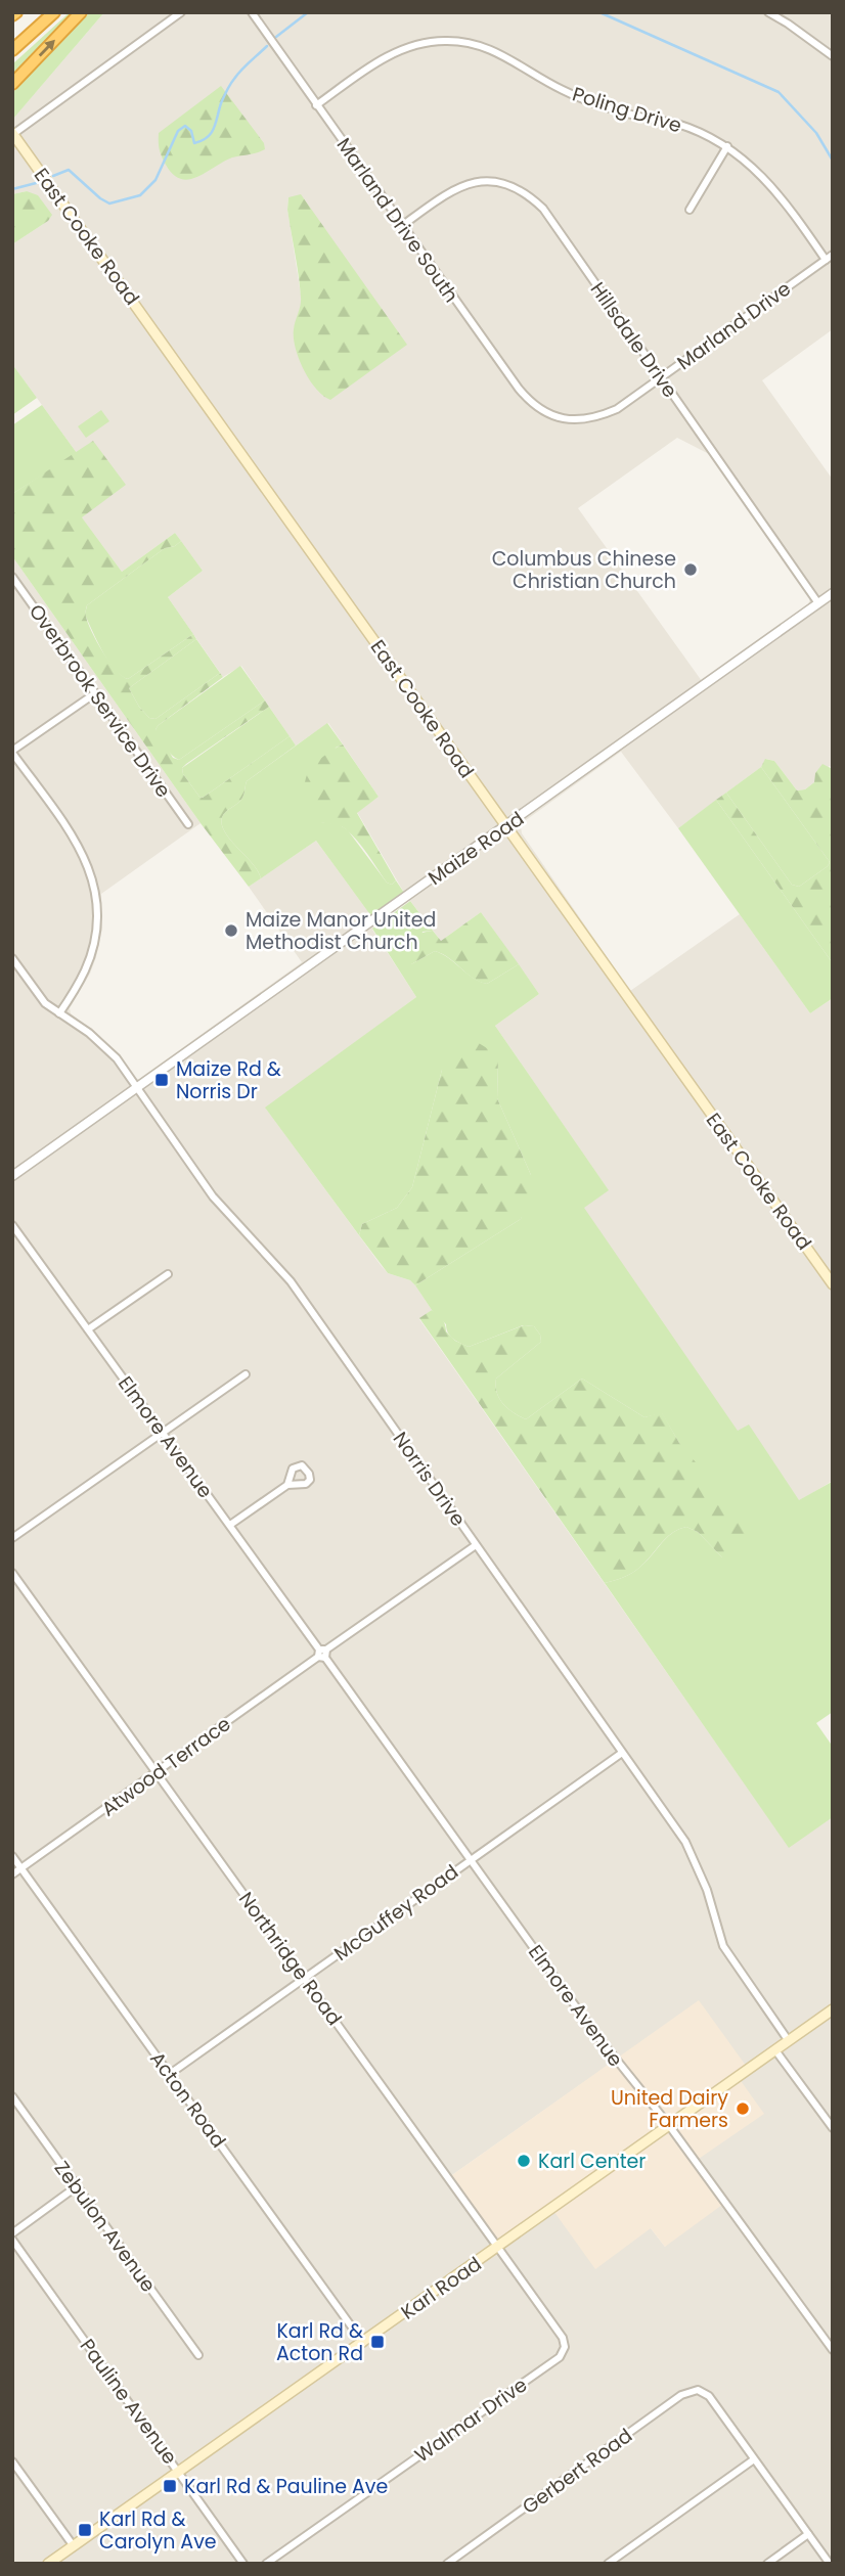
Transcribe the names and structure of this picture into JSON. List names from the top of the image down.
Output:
{
  "streets": {
    "main road": ["East Cooke Road", "Karl Road"],
    "street": [
      "Poling Drive",
      "Marland Drive South",
      "Marland Drive",
      "Hillsdale Drive",
      "Overbrook Service Drive",
      "Maize Road",
      "Elmore Avenue",
      "Norris Drive",
      "Atwood Terrace",
      "McGuffey Road",
      "Northridge Road",
      "Acton Road",
      "Zebulon Avenue",
      "Pauline Avenue",
      "Walmar Drive",
      "Gerbert Road"
    ]
  },
  "crossings": [
    ["Poling Drive", "Marland Drive South"],
    ["Poling Drive", "Marland Drive"],
    ["Marland Drive South", "Marland Drive"],
    ["Marland Drive South", "Hillsdale Drive"],
    ["East Cooke Road", "Maize Road"],
    ["Marland Drive", "Hillsdale Drive"],
    ["Hillsdale Drive", "Maize Road"],
    ["Maize Road", "Norris Drive"],
    ["Elmore Avenue", "Atwood Terrace"],
    ["Elmore Avenue", "McGuffey Road"],
    ["Elmore Avenue", "Karl Road"],
    ["Norris Drive", "Atwood Terrace"],
    ["Norris Drive", "McGuffey Road"],
    ["Norris Drive", "Karl Road"],
    ["Atwood Terrace", "Northridge Road"],
    ["Atwood Terrace", "Acton Road"],
    ["McGuffey Road", "Northridge Road"],
    ["McGuffey Road", "Acton Road"],
    ["Northridge Road", "Karl Road"],
    ["Northridge Road", "Walmar Drive"],
    ["Acton Road", "Karl Road"],
    ["Karl Road", "Pauline Avenue"]
  ],
  "places": {
    "other": [
      "Columbus Chinese Christian Church",
      "Maize Manor United Methodist Church",
      "United Dairy Farmers",
      "Karl Center"
    ],
    "transit": [
      "Maize Rd & Norris Dr",
      "Karl Rd & Acton Rd",
      "Karl Rd & Pauline Ave",
      "Karl Rd & Carolyn Ave"
    ]
  }
}
